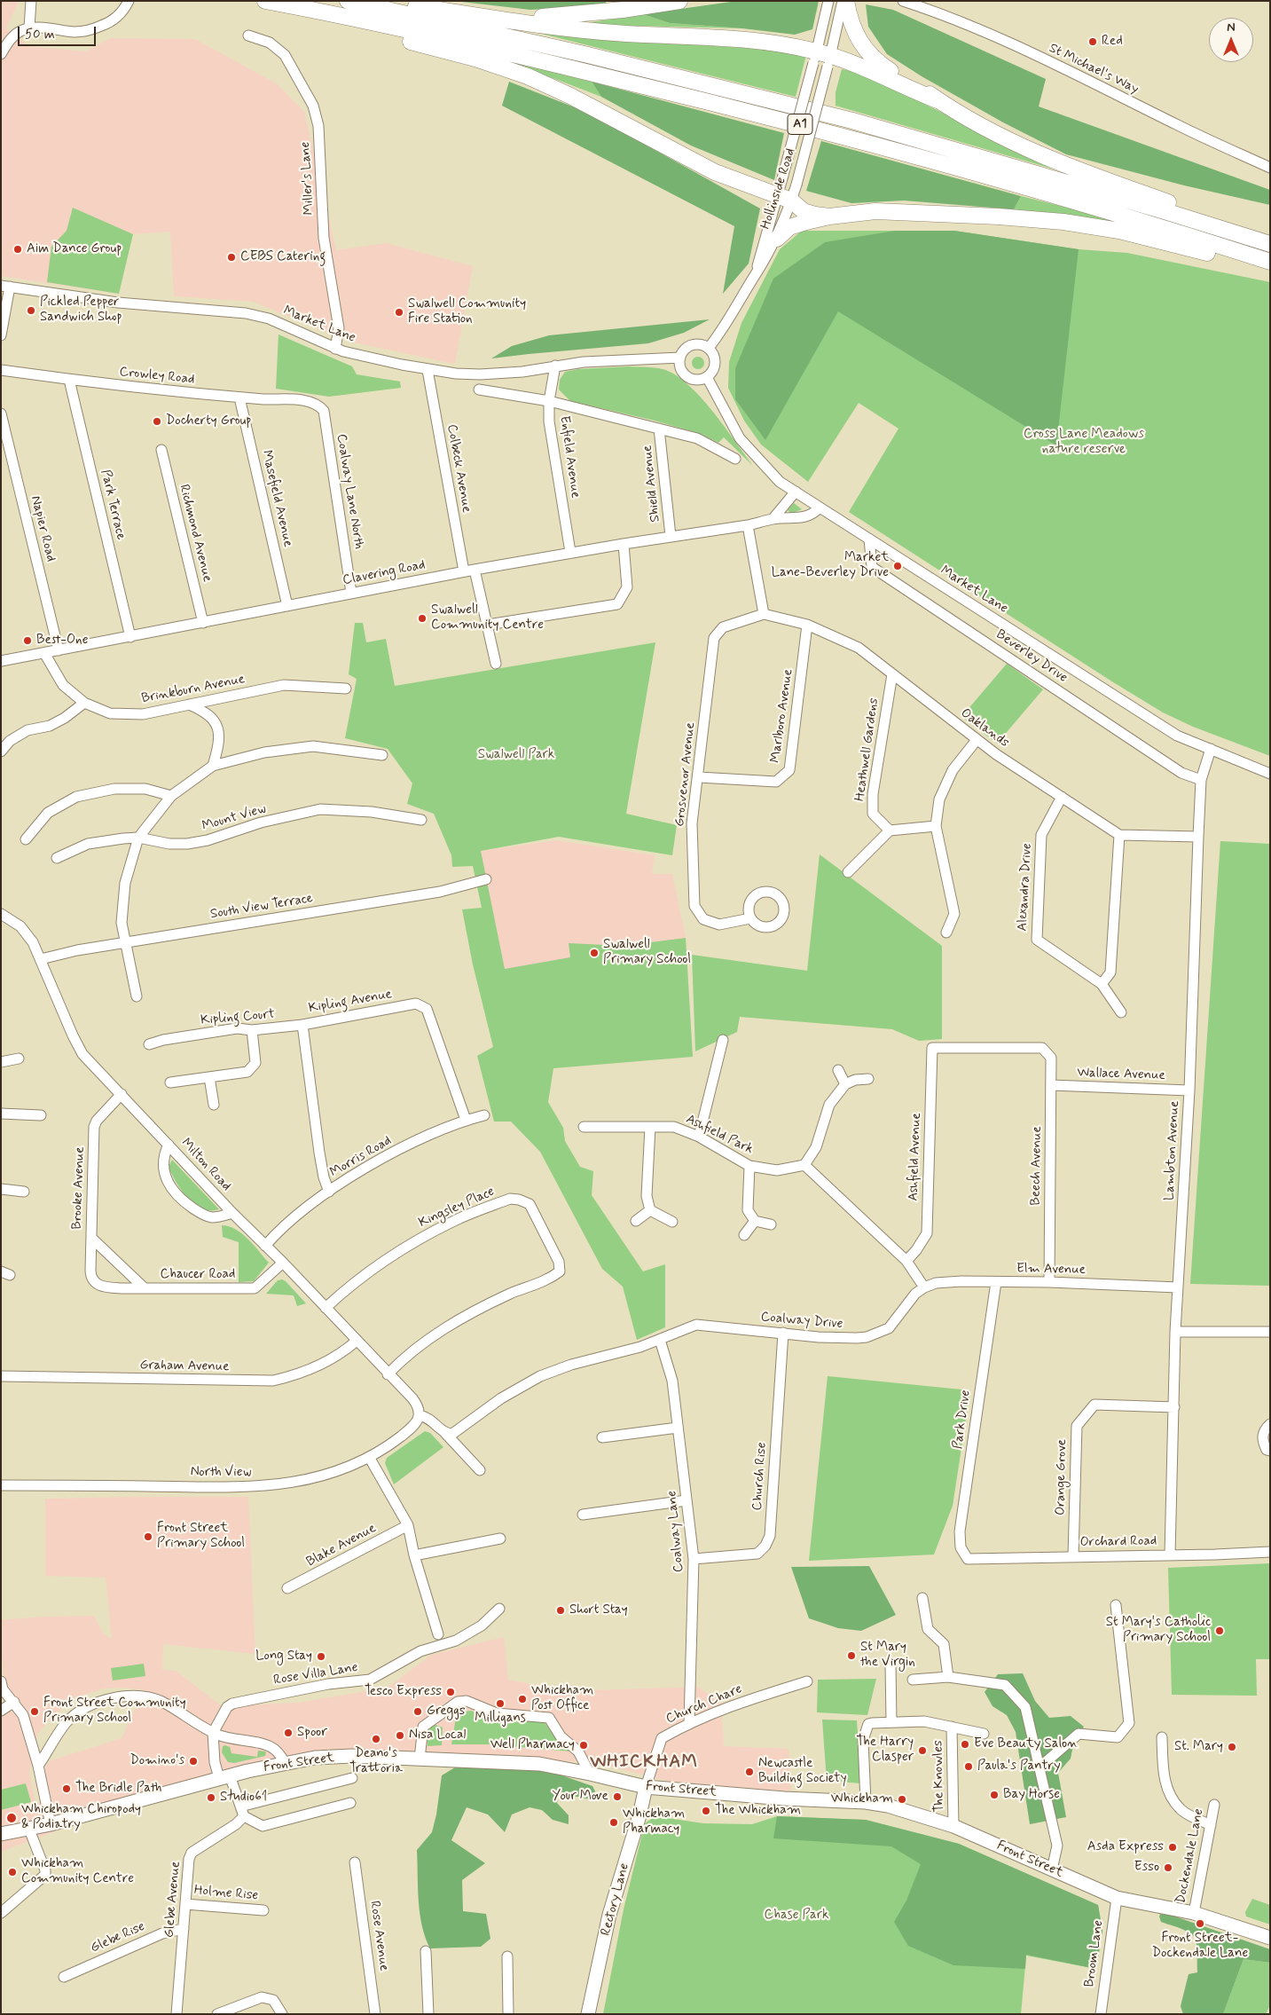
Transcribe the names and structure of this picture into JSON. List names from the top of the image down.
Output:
{
  "streets": {
    "highway": ["A1"],
    "main road": ["Front Street", "Rectory Lane"],
    "street": [
      "St Michael's Way",
      "Miller's Lane",
      "Hollinside Road",
      "Market Lane",
      "Crowley Road",
      "Enfield Avenue",
      "Colbeck Avenue",
      "Shield Avenue",
      "Coalway Lane North",
      "Masefield Avenue",
      "Park Terrace",
      "Napier Road",
      "Richmond Avenue",
      "Clavering Road",
      "Beverley Drive",
      "Brinkburn Avenue",
      "Marlboro Avenue",
      "Oaklands",
      "Heathwell Gardens",
      "Grosvenor Avenue",
      "Mount View",
      "Alexandra Drive",
      "South View Terrace",
      "Kipling Avenue",
      "Kipling Court",
      "Wallace Avenue",
      "Ashfield Park",
      "Lambton Avenue",
      "Morris Road",
      "Ashfield Avenue",
      "Milton Road",
      "Beech Avenue",
      "Brooke Avenue",
      "Kingsley Place",
      "Elm Avenue",
      "Chaucer Road",
      "Coalway Drive",
      "Graham Avenue",
      "Park Drive",
      "North View",
      "Church Rise",
      "Orange Grove",
      "Coalway Lane",
      "Orchard Road",
      "Blake Avenue",
      "Rose Villa Lane",
      "Church Chare",
      "The Knowles",
      "Dockendale Lane",
      "Holme Rise",
      "Glebe Avenue",
      "Rose Avenue",
      "Glebe Rise",
      "Broom Lane"
    ]
  },
  "crossings": [
    ["Miller's Lane", "Market Lane"],
    ["Hollinside Road", "Market Lane"],
    ["Market Lane", "Enfield Avenue"],
    ["Market Lane", "Colbeck Avenue"],
    ["Market Lane", "Clavering Road"],
    ["Market Lane", "Beverley Drive"],
    ["Market Lane", "Lambton Avenue"],
    ["Crowley Road", "Coalway Lane North"],
    ["Crowley Road", "Masefield Avenue"],
    ["Crowley Road", "Park Terrace"],
    ["Enfield Avenue", "Clavering Road"],
    ["Colbeck Avenue", "Clavering Road"],
    ["Shield Avenue", "Clavering Road"],
    ["Coalway Lane North", "Clavering Road"],
    ["Masefield Avenue", "Clavering Road"],
    ["Park Terrace", "Clavering Road"],
    ["Napier Road", "Clavering Road"],
    ["Richmond Avenue", "Clavering Road"],
    ["Clavering Road", "Brinkburn Avenue"],
    ["Beverley Drive", "Lambton Avenue"],
    ["Marlboro Avenue", "Oaklands"],
    ["Marlboro Avenue", "Grosvenor Avenue"],
    ["Oaklands", "Heathwell Gardens"],
    ["Oaklands", "Grosvenor Avenue"],
    ["Oaklands", "Alexandra Drive"],
    ["South View Terrace", "Milton Road"],
    ["Kipling Avenue", "Kipling Court"],
    ["Kipling Avenue", "Morris Road"],
    ["Wallace Avenue", "Lambton Avenue"],
    ["Wallace Avenue", "Beech Avenue"],
    ["Lambton Avenue", "Elm Avenue"],
    ["Lambton Avenue", "Orange Grove"],
    ["Lambton Avenue", "Orchard Road"],
    ["Morris Road", "Milton Road"],
    ["Ashfield Avenue", "Beech Avenue"],
    ["Milton Road", "Brooke Avenue"],
    ["Milton Road", "Kingsley Place"],
    ["Milton Road", "Chaucer Road"],
    ["Milton Road", "Graham Avenue"],
    ["Milton Road", "North View"],
    ["Beech Avenue", "Elm Avenue"],
    ["Brooke Avenue", "Chaucer Road"],
    ["Elm Avenue", "Coalway Drive"],
    ["Elm Avenue", "Park Drive"],
    ["Coalway Drive", "Church Rise"],
    ["Coalway Drive", "Coalway Lane"],
    ["Park Drive", "Orchard Road"],
    ["Church Rise", "Coalway Lane"],
    ["Orange Grove", "Orchard Road"],
    ["Coalway Lane", "Church Chare"],
    ["Church Chare", "Front Street"],
    ["Church Chare", "Rectory Lane"],
    ["Front Street", "The Knowles"],
    ["Front Street", "Dockendale Lane"],
    ["Front Street", "Rectory Lane"],
    ["Front Street", "Broom Lane"],
    ["Holme Rise", "Glebe Avenue"],
    ["Glebe Avenue", "Glebe Rise"]
  ],
  "districts": ["WHICKHAM"],
  "parks": ["Cross Lane Meadows nature reserve", "Swalwell Park", "Chase Park"],
  "places": [
    "Red",
    "Aim Dance Group",
    "CEBS Catering",
    "Pickled Pepper Sandwich Shop",
    "Swalwell Community Fire Station",
    "Docherty Group",
    "Market Lane-Beverley Drive",
    "Swalwell Community Centre",
    "Best-One",
    "Swalwell Primary School",
    "Front Street Primary School",
    "Short Stay",
    "St Mary's Catholic Primary School",
    "St Mary the Virgin",
    "Long Stay",
    "Tesco Express",
    "Whickham Post Office",
    "Milligans",
    "Front Street Community Primary School",
    "Greggs",
    "Spoor",
    "Nisa Local",
    "Deano's Trattoria",
    "Eve Beauty Salon",
    "Well Pharmacy",
    "St. Mary",
    "The Harry Clasper",
    "Domino's",
    "Paula's Pantry",
    "Newcastle Building Society",
    "The Bridle Path",
    "Bay Horse",
    "Your Move",
    "Studio61",
    "Whickham",
    "The Whickham",
    "Whickham Chiropody & Podiatry",
    "Whickham Pharmacy",
    "Asda Express",
    "Esso",
    "Whickham Community Centre",
    "Front Street- Dockendale Lane"
  ],
  "scale_bar": "50 m",
  "north": "top"
}
